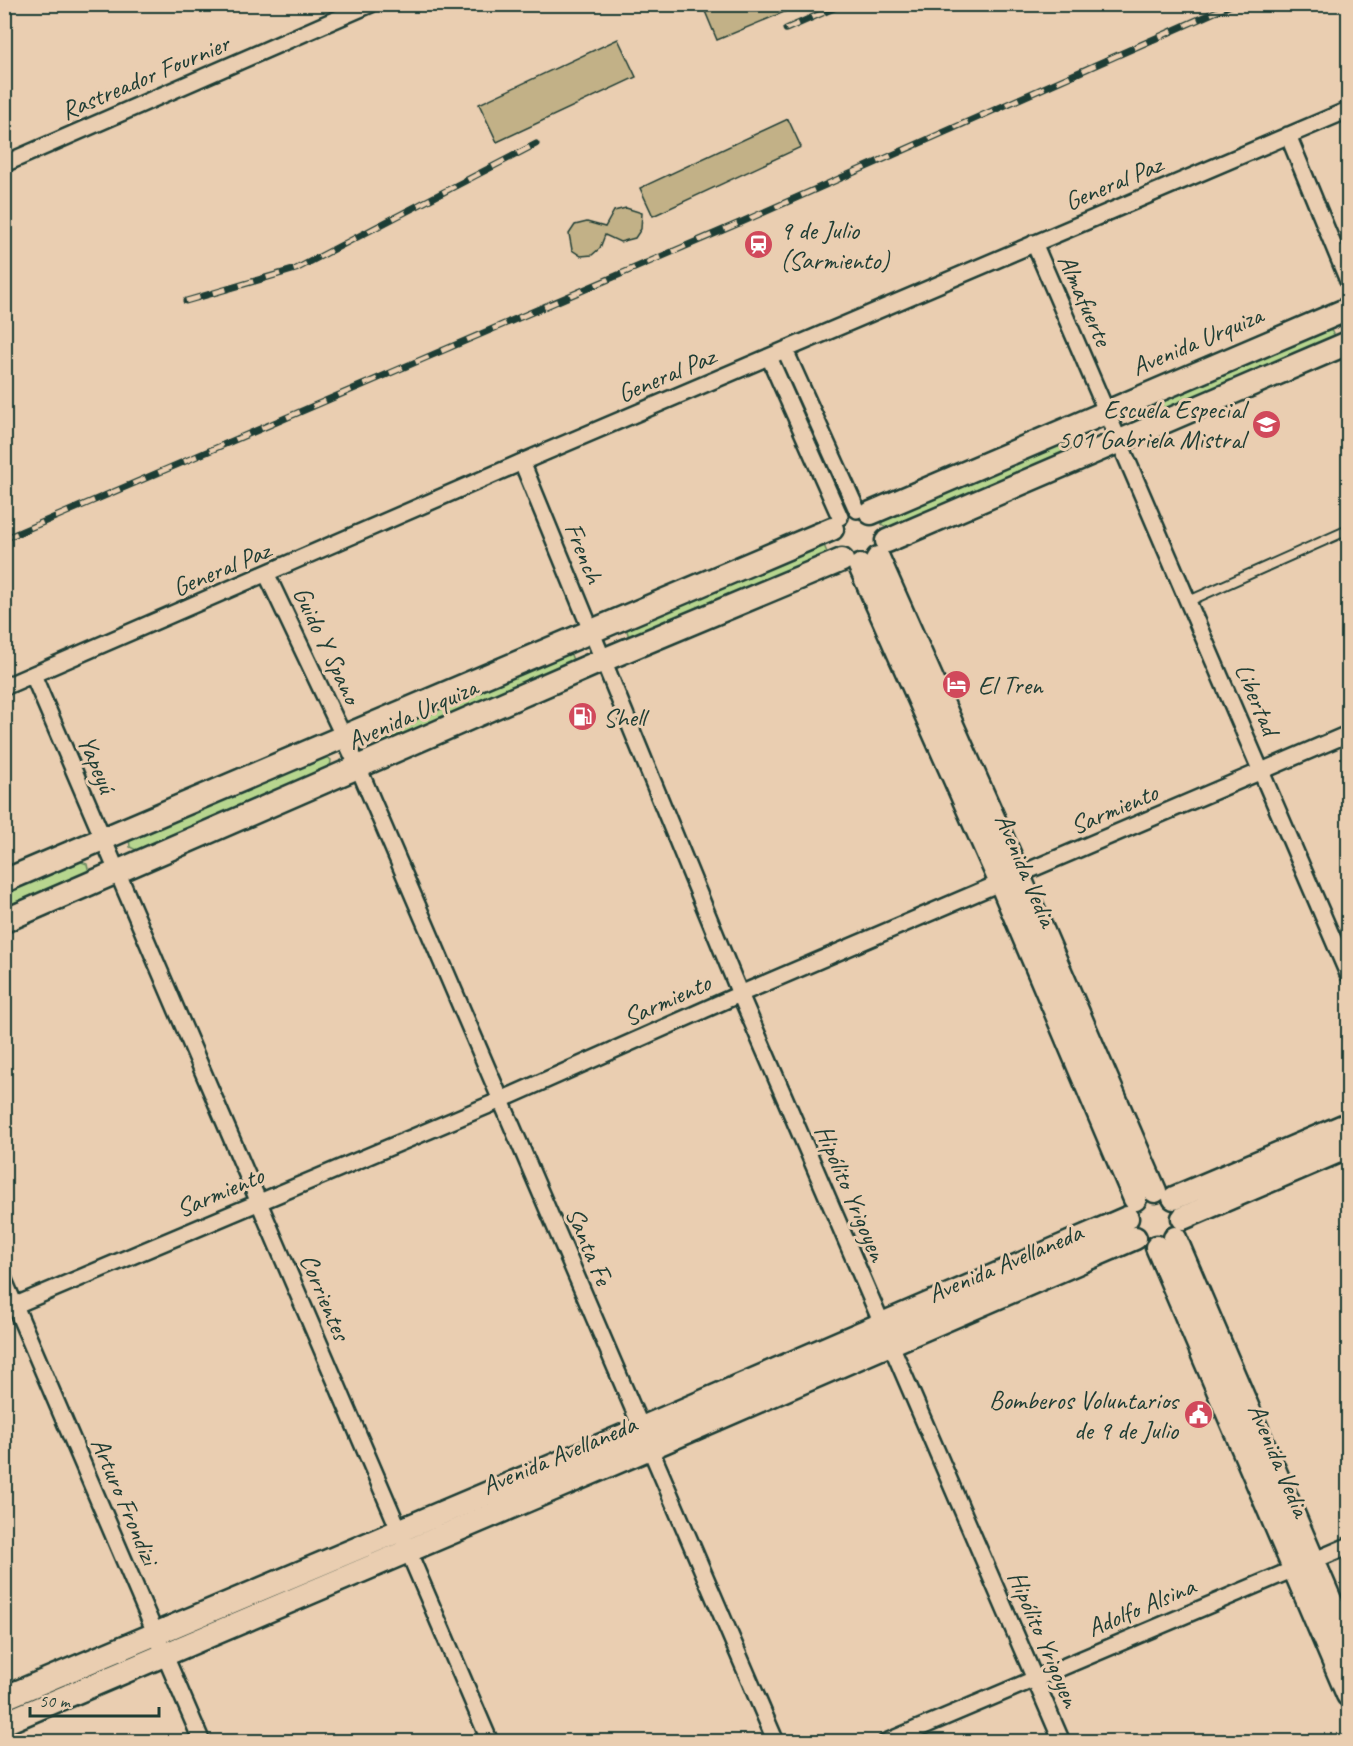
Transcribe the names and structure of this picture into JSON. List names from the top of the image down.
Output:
{
  "streets": {
    "main road": ["Avenida Urquiza", "Avenida Vedia", "Avenida Avellaneda"],
    "street": [
      "Rastreador Fournier",
      "General Paz",
      "Almafuerte",
      "French",
      "Guido Y Spano",
      "Libertad",
      "Yapeyú",
      "Sarmiento",
      "Hipólito Yrigoyen",
      "Santa Fe",
      "Corrientes",
      "Arturo Frondizi",
      "Adolfo Alsina"
    ]
  },
  "crossings": [
    ["General Paz", "Almafuerte"],
    ["General Paz", "French"],
    ["General Paz", "Guido Y Spano"],
    ["General Paz", "Yapeyú"],
    ["Almafuerte", "Avenida Urquiza"],
    ["Almafuerte", "Libertad"],
    ["Avenida Urquiza", "French"],
    ["Avenida Urquiza", "Guido Y Spano"],
    ["Avenida Urquiza", "Libertad"],
    ["Avenida Urquiza", "Yapeyú"],
    ["Avenida Urquiza", "Avenida Vedia"],
    ["Avenida Urquiza", "Hipólito Yrigoyen"],
    ["Avenida Urquiza", "Santa Fe"],
    ["Avenida Urquiza", "Corrientes"],
    ["French", "Hipólito Yrigoyen"],
    ["Guido Y Spano", "Santa Fe"],
    ["Libertad", "Sarmiento"],
    ["Yapeyú", "Corrientes"],
    ["Sarmiento", "Avenida Vedia"],
    ["Sarmiento", "Hipólito Yrigoyen"],
    ["Sarmiento", "Santa Fe"],
    ["Sarmiento", "Corrientes"],
    ["Sarmiento", "Arturo Frondizi"],
    ["Avenida Vedia", "Avenida Avellaneda"],
    ["Avenida Vedia", "Adolfo Alsina"],
    ["Hipólito Yrigoyen", "Avenida Avellaneda"],
    ["Hipólito Yrigoyen", "Adolfo Alsina"],
    ["Santa Fe", "Avenida Avellaneda"],
    ["Avenida Avellaneda", "Corrientes"],
    ["Avenida Avellaneda", "Arturo Frondizi"]
  ],
  "places": {
    "station": ["9 de Julio (Sarmiento)"],
    "school or university": ["Escuela Especial 501 Gabriela Mistral"],
    "hotel": ["El Tren"],
    "fuel station": ["Shell"],
    "public building": ["Bomberos Voluntarios de 9 de Julio"]
  },
  "scale_bar": "50 m"
}
